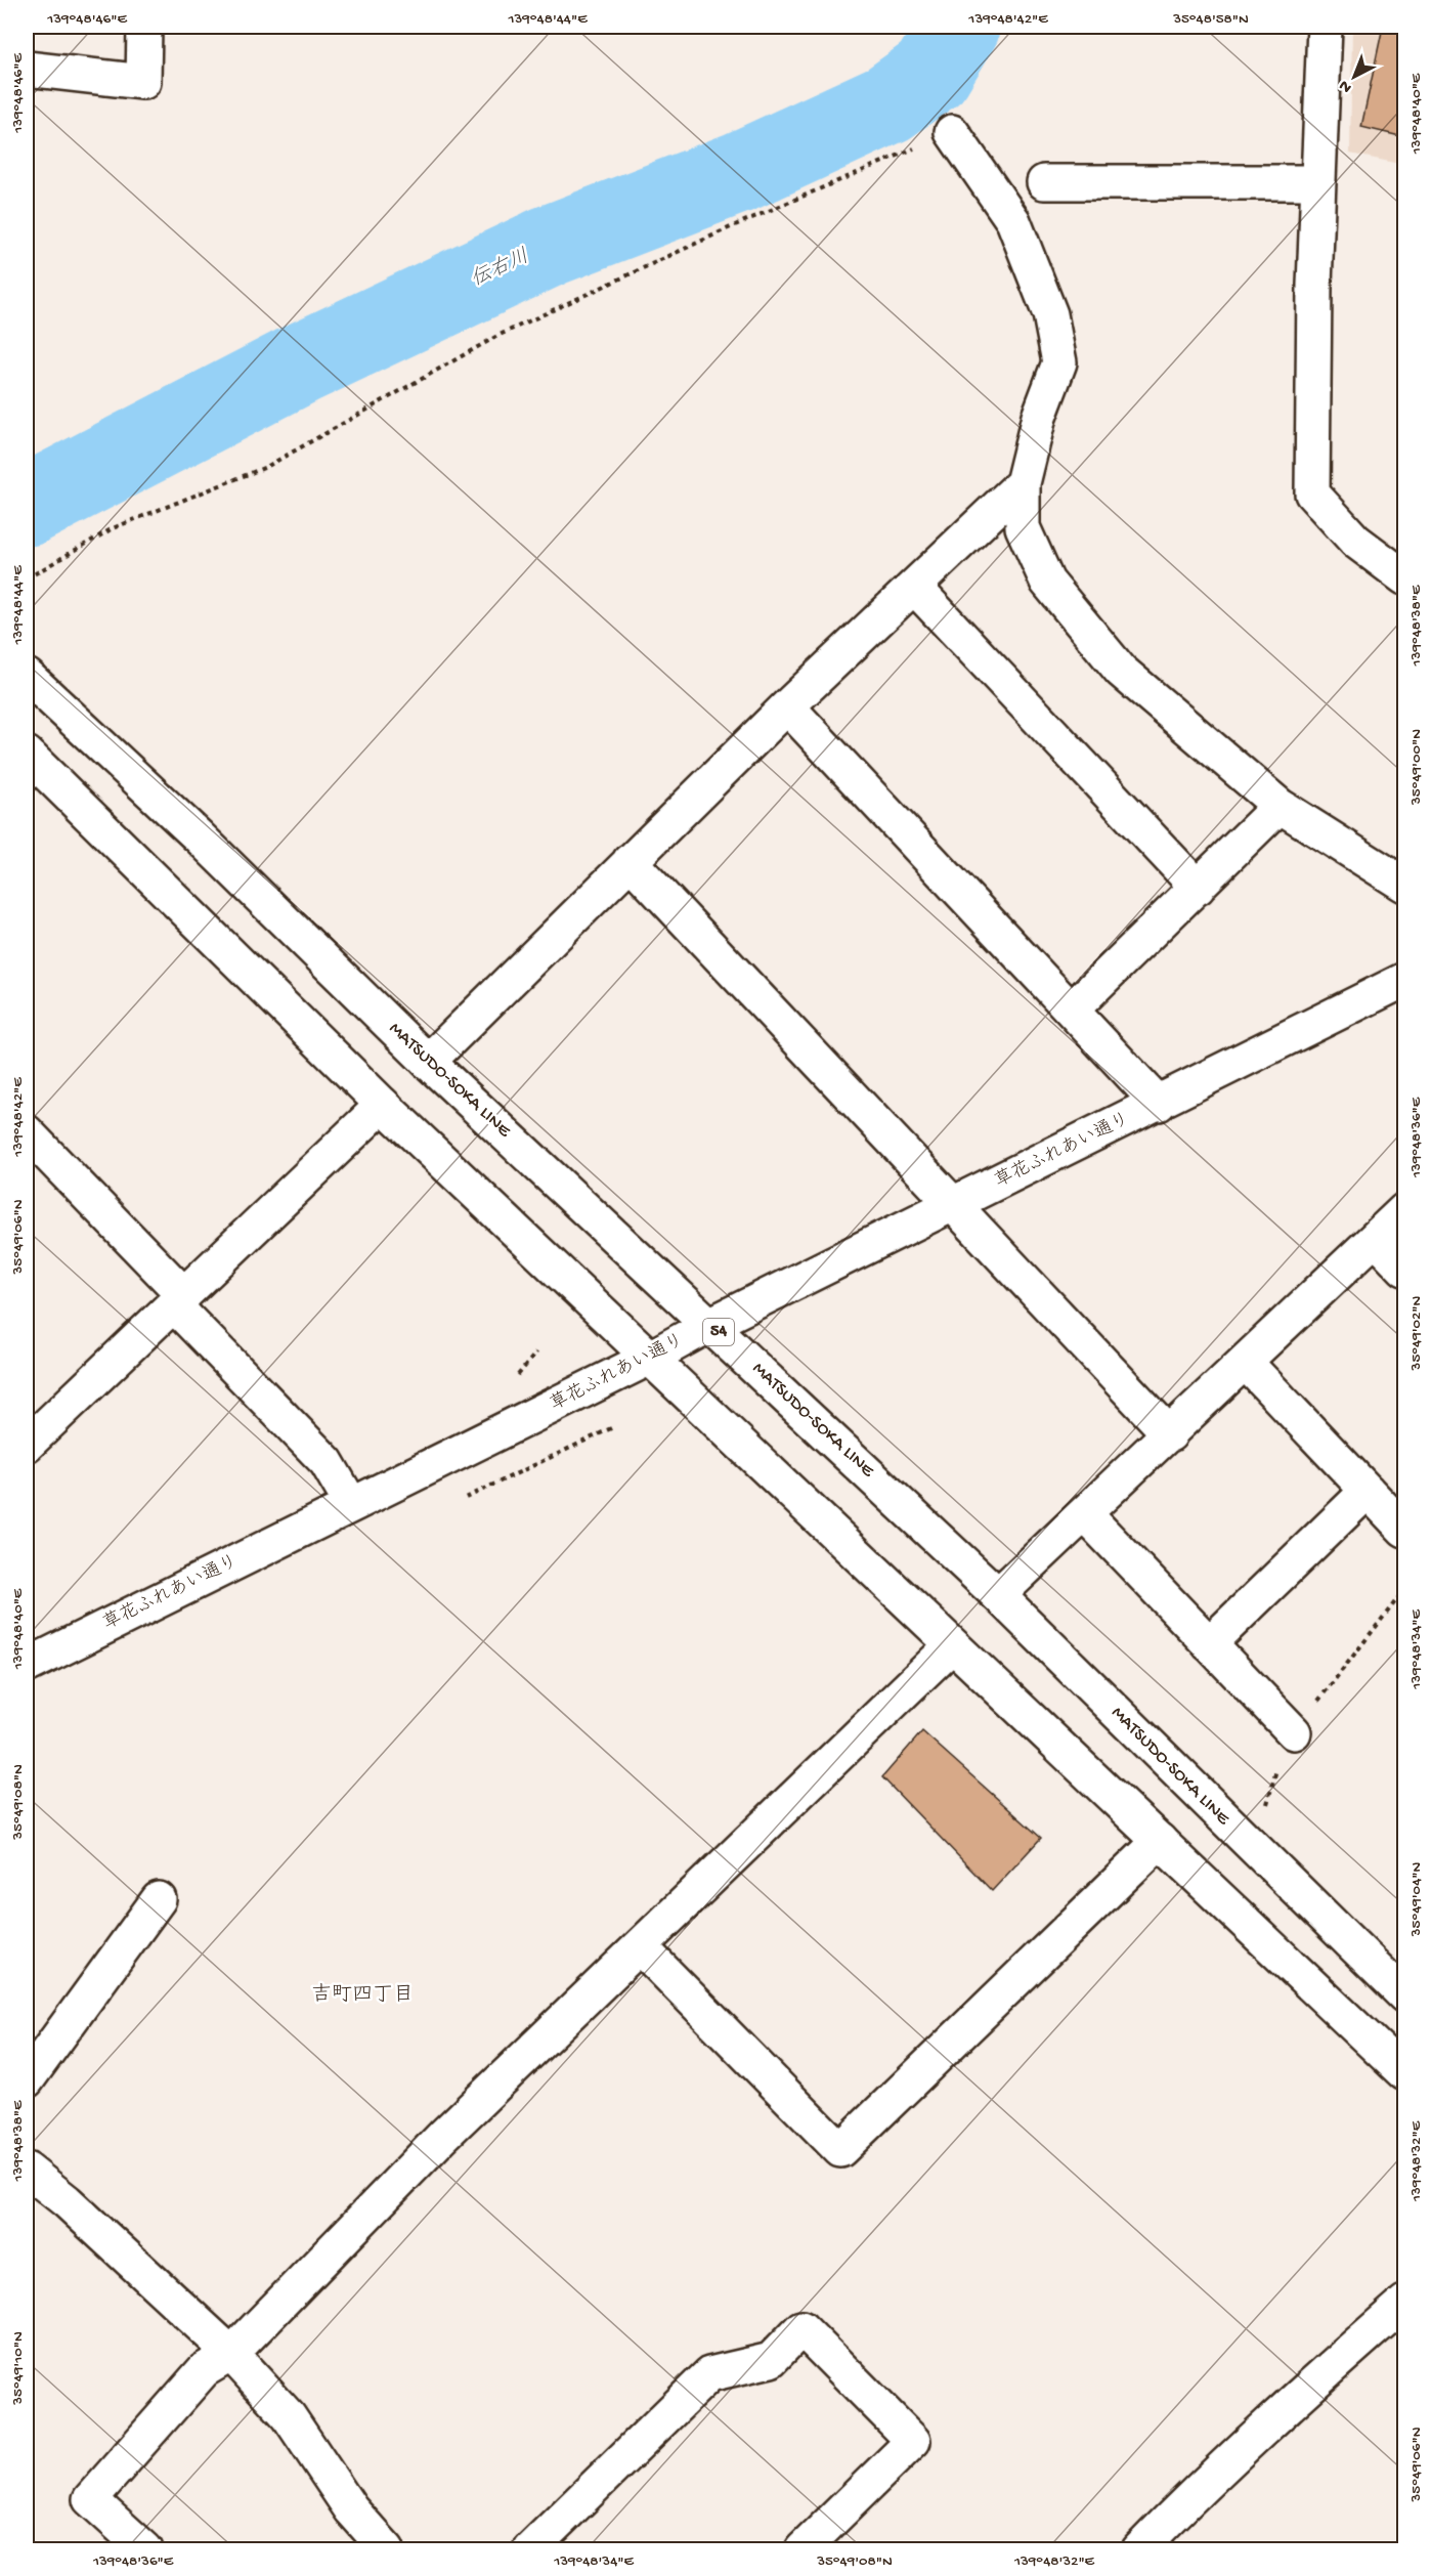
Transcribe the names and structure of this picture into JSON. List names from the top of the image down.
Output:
{
  "streets": {
    "street": ["MATSUDO-SOKA LINE", "草花ふれあい通り", "54"]
  },
  "crossings": [
    ["MATSUDO-SOKA LINE", "草花ふれあい通り"]
  ],
  "districts": ["吉町四丁目"],
  "water": ["伝右川"],
  "north": "bottom left",
  "coordinates": [
    "139°48'46\"E",
    "139°48'44\"E",
    "139°48'42\"E",
    "35°48'58\"N",
    "139°48'40\"E",
    "139°48'38\"E",
    "35°49'00\"N",
    "139°48'36\"E",
    "35°49'06\"N",
    "35°49'02\"N",
    "139°48'34\"E",
    "35°49'08\"N",
    "35°49'04\"N",
    "139°48'32\"E",
    "35°49'10\"N"
  ]
}
